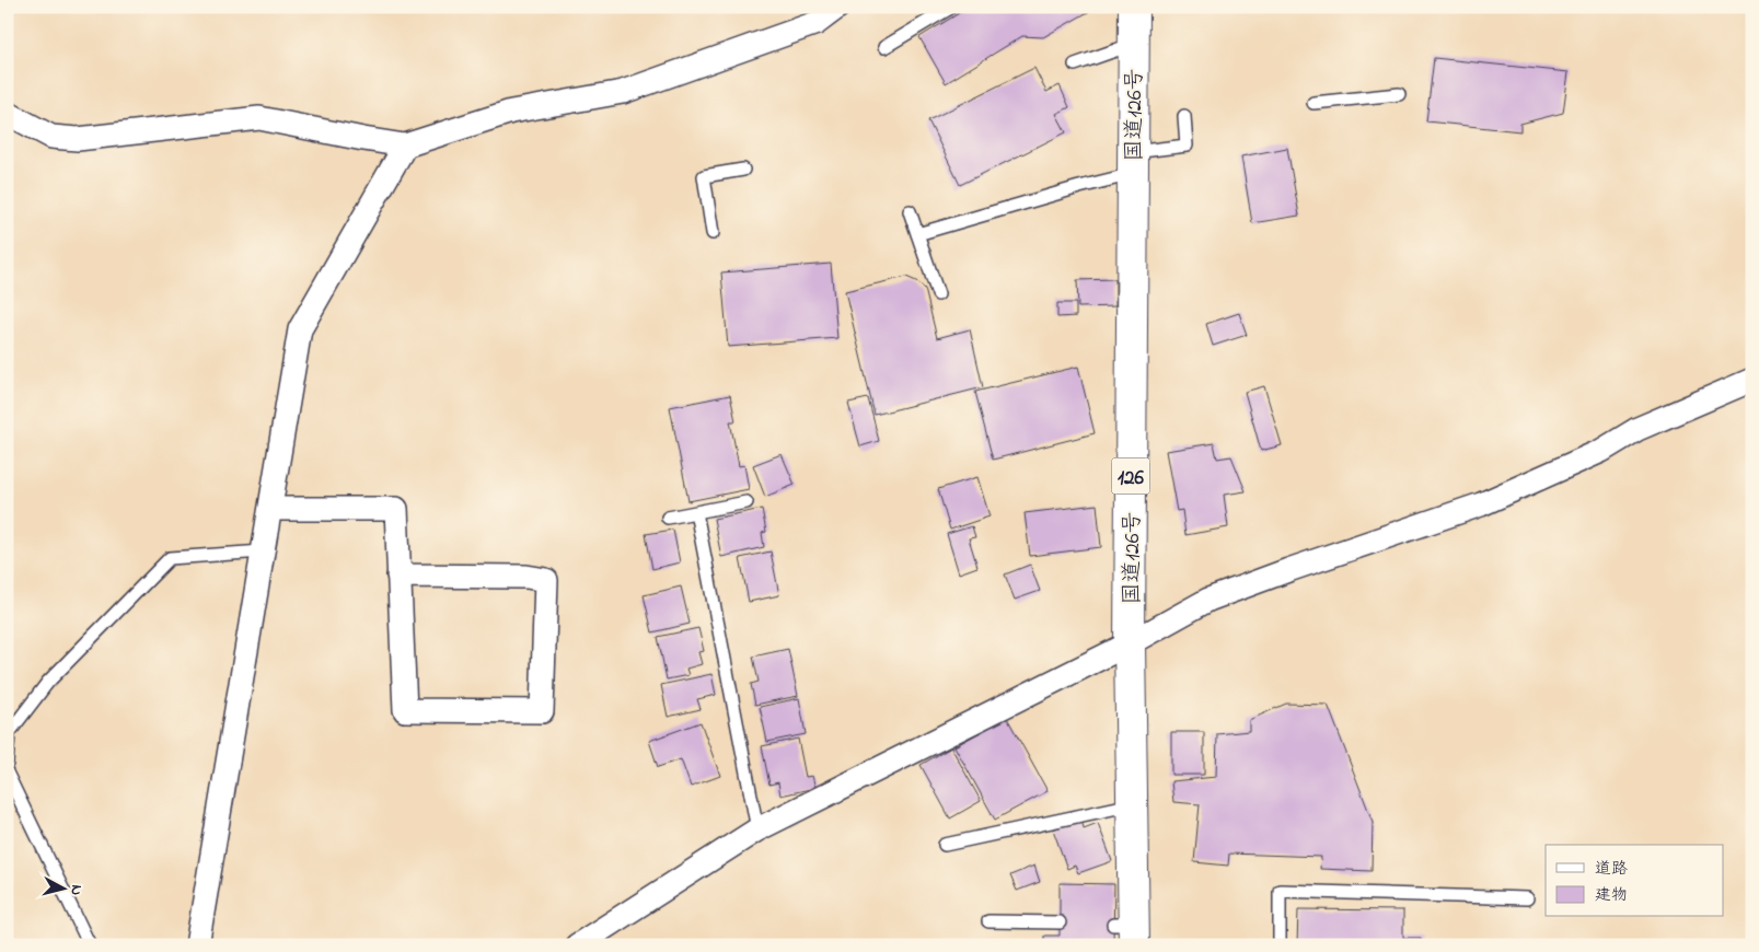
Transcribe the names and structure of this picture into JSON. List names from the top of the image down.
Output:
{
  "streets": {
    "highway": ["国道126号", "126"]
  },
  "legend": ["道路", "建物"],
  "north": "right"
}
